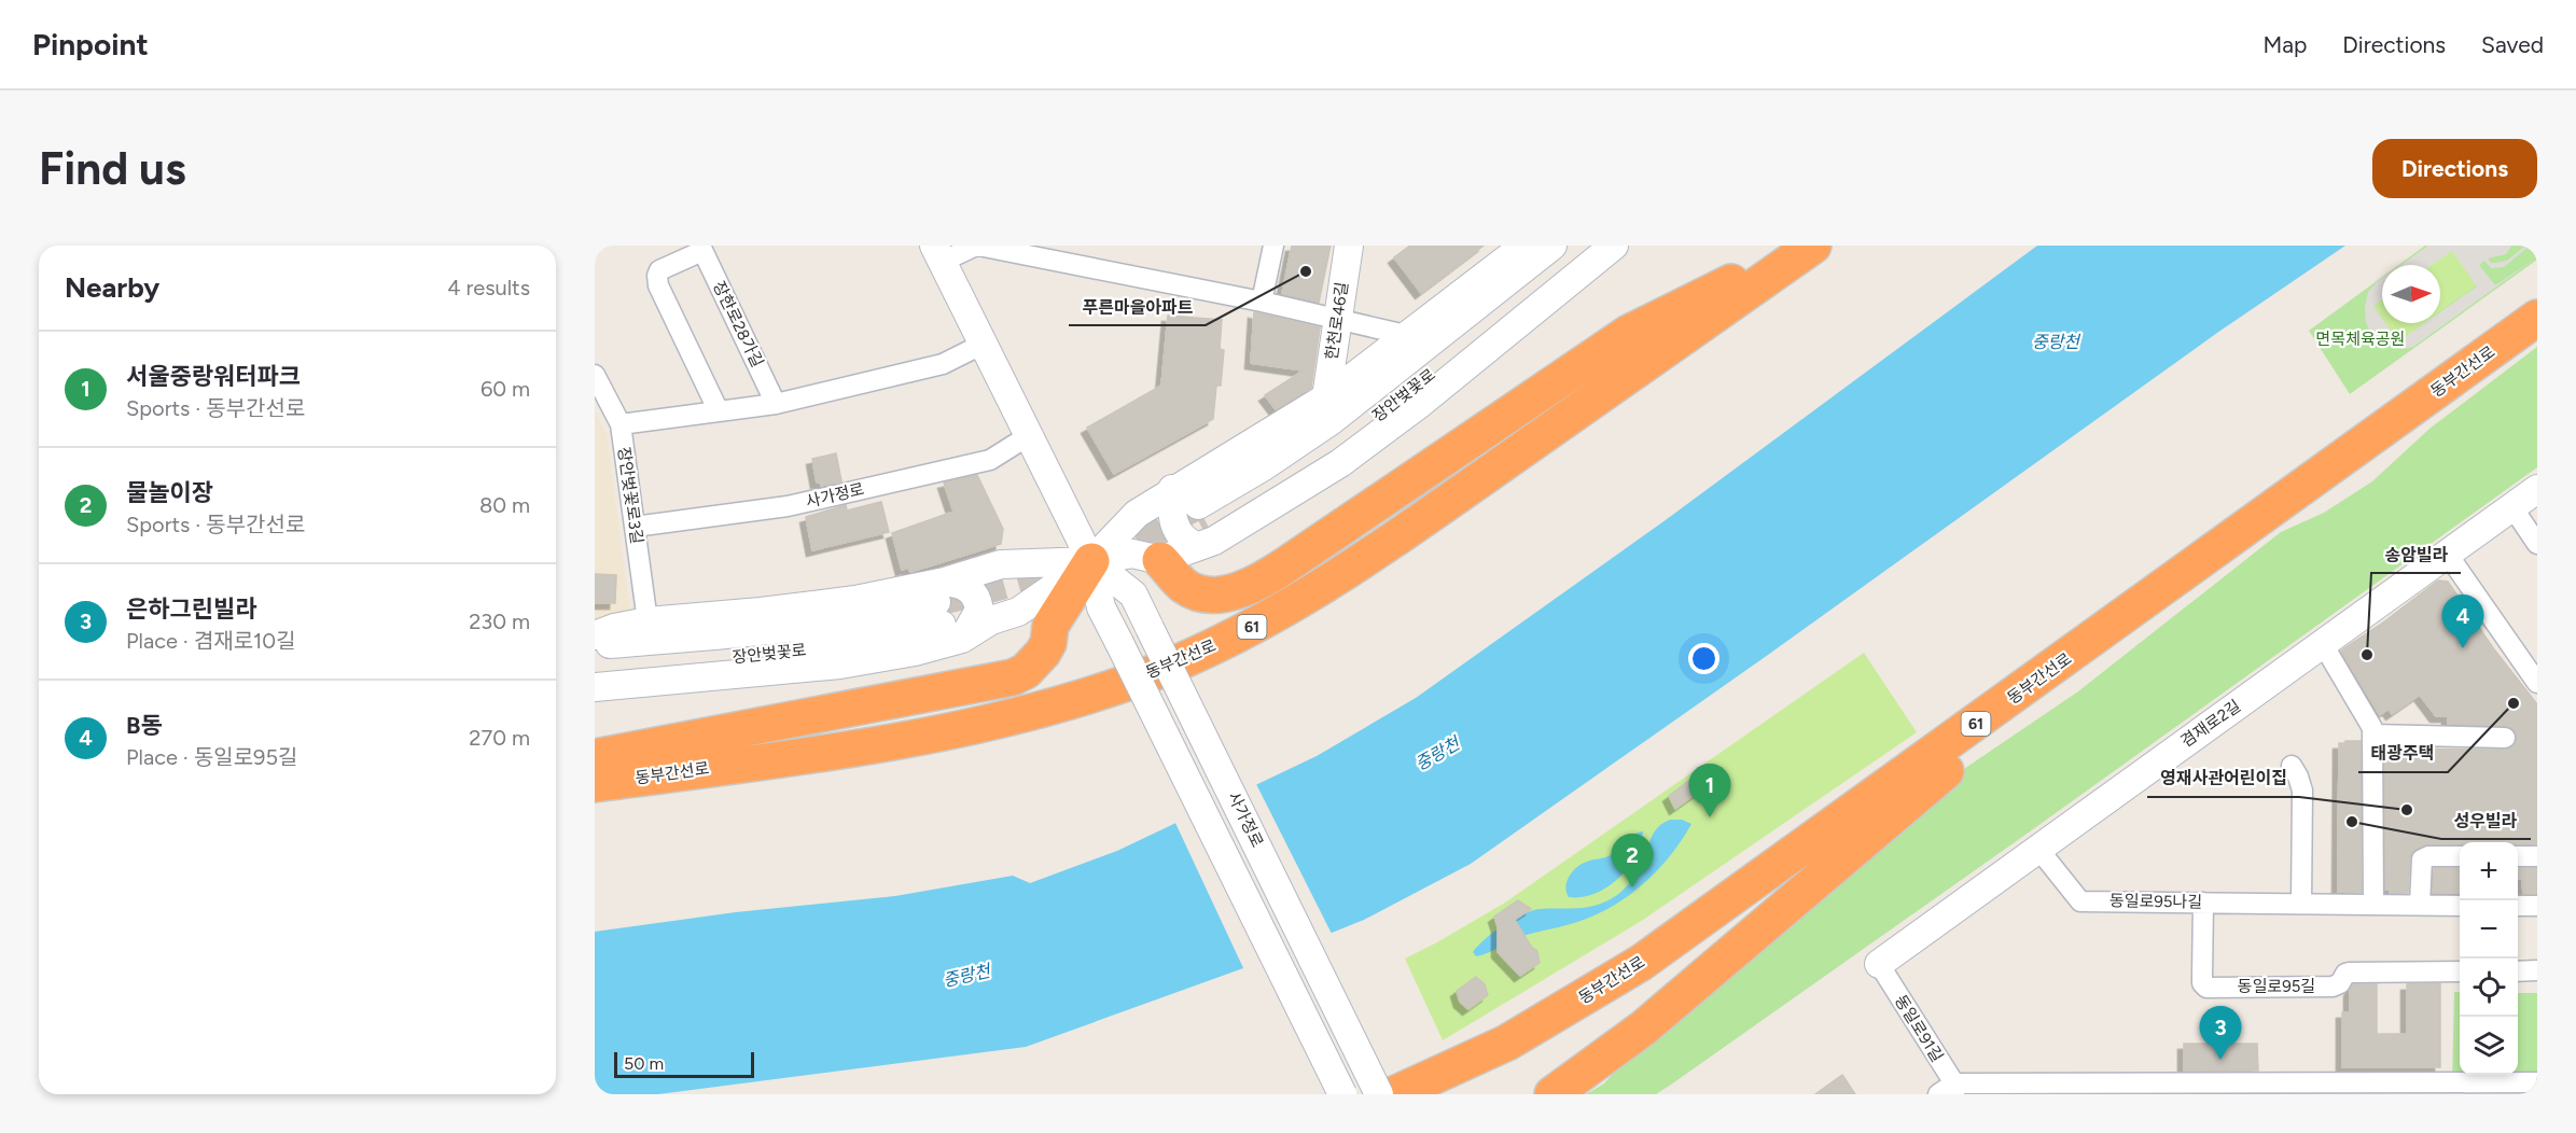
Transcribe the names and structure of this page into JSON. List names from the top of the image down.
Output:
{
  "streets": {
    "highway": ["동부간선로", "61"],
    "main road": [
      "한천로46길",
      "장안벚꽃로",
      "사가정로",
      "겸재로2길"
    ],
    "street": [
      "장한로28가길",
      "장안벚꽃로3길",
      "동일로95나길",
      "동일로95길",
      "동일로91길"
    ]
  },
  "crossings": [
    ["장안벚꽃로3길", "사가정로"],
    ["겸재로2길", "동일로95나길"],
    ["겸재로2길", "동일로91길"],
    ["동일로95나길", "동일로95길"]
  ],
  "water": ["중랑천"],
  "parks": ["면목체육공원"],
  "places": [
    "푸른마을아파트",
    "송암빌라",
    "태광주택",
    "영재사관어린이집",
    "성우빌라"
  ],
  "scale_bar": "50 m",
  "north": "right",
  "page": {
    "header": "Pinpoint",
    "nav": ["Map", "Directions", "Saved"],
    "buttons": "Directions",
    "title": "Find us",
    "heading": ["Nearby", "4 results"],
    "list": [
      {
        "mark": "1",
        "name": "서울중랑워터파크",
        "note": "Sports · 동부간선로",
        "value": "60 m"
      },
      {
        "mark": "2",
        "name": "물놀이장",
        "note": "Sports · 동부간선로",
        "value": "80 m"
      },
      {
        "mark": "3",
        "name": "은하그린빌라",
        "note": "Place · 겸재로10길",
        "value": "230 m"
      },
      {
        "mark": "4",
        "name": "B동",
        "note": "Place · 동일로95길",
        "value": "270 m"
      }
    ],
    "pins": [
      "4",
      "1",
      "2",
      "3"
    ],
    "map_buttons": ["+", "−"],
    "scale": "50 m"
  }
}
